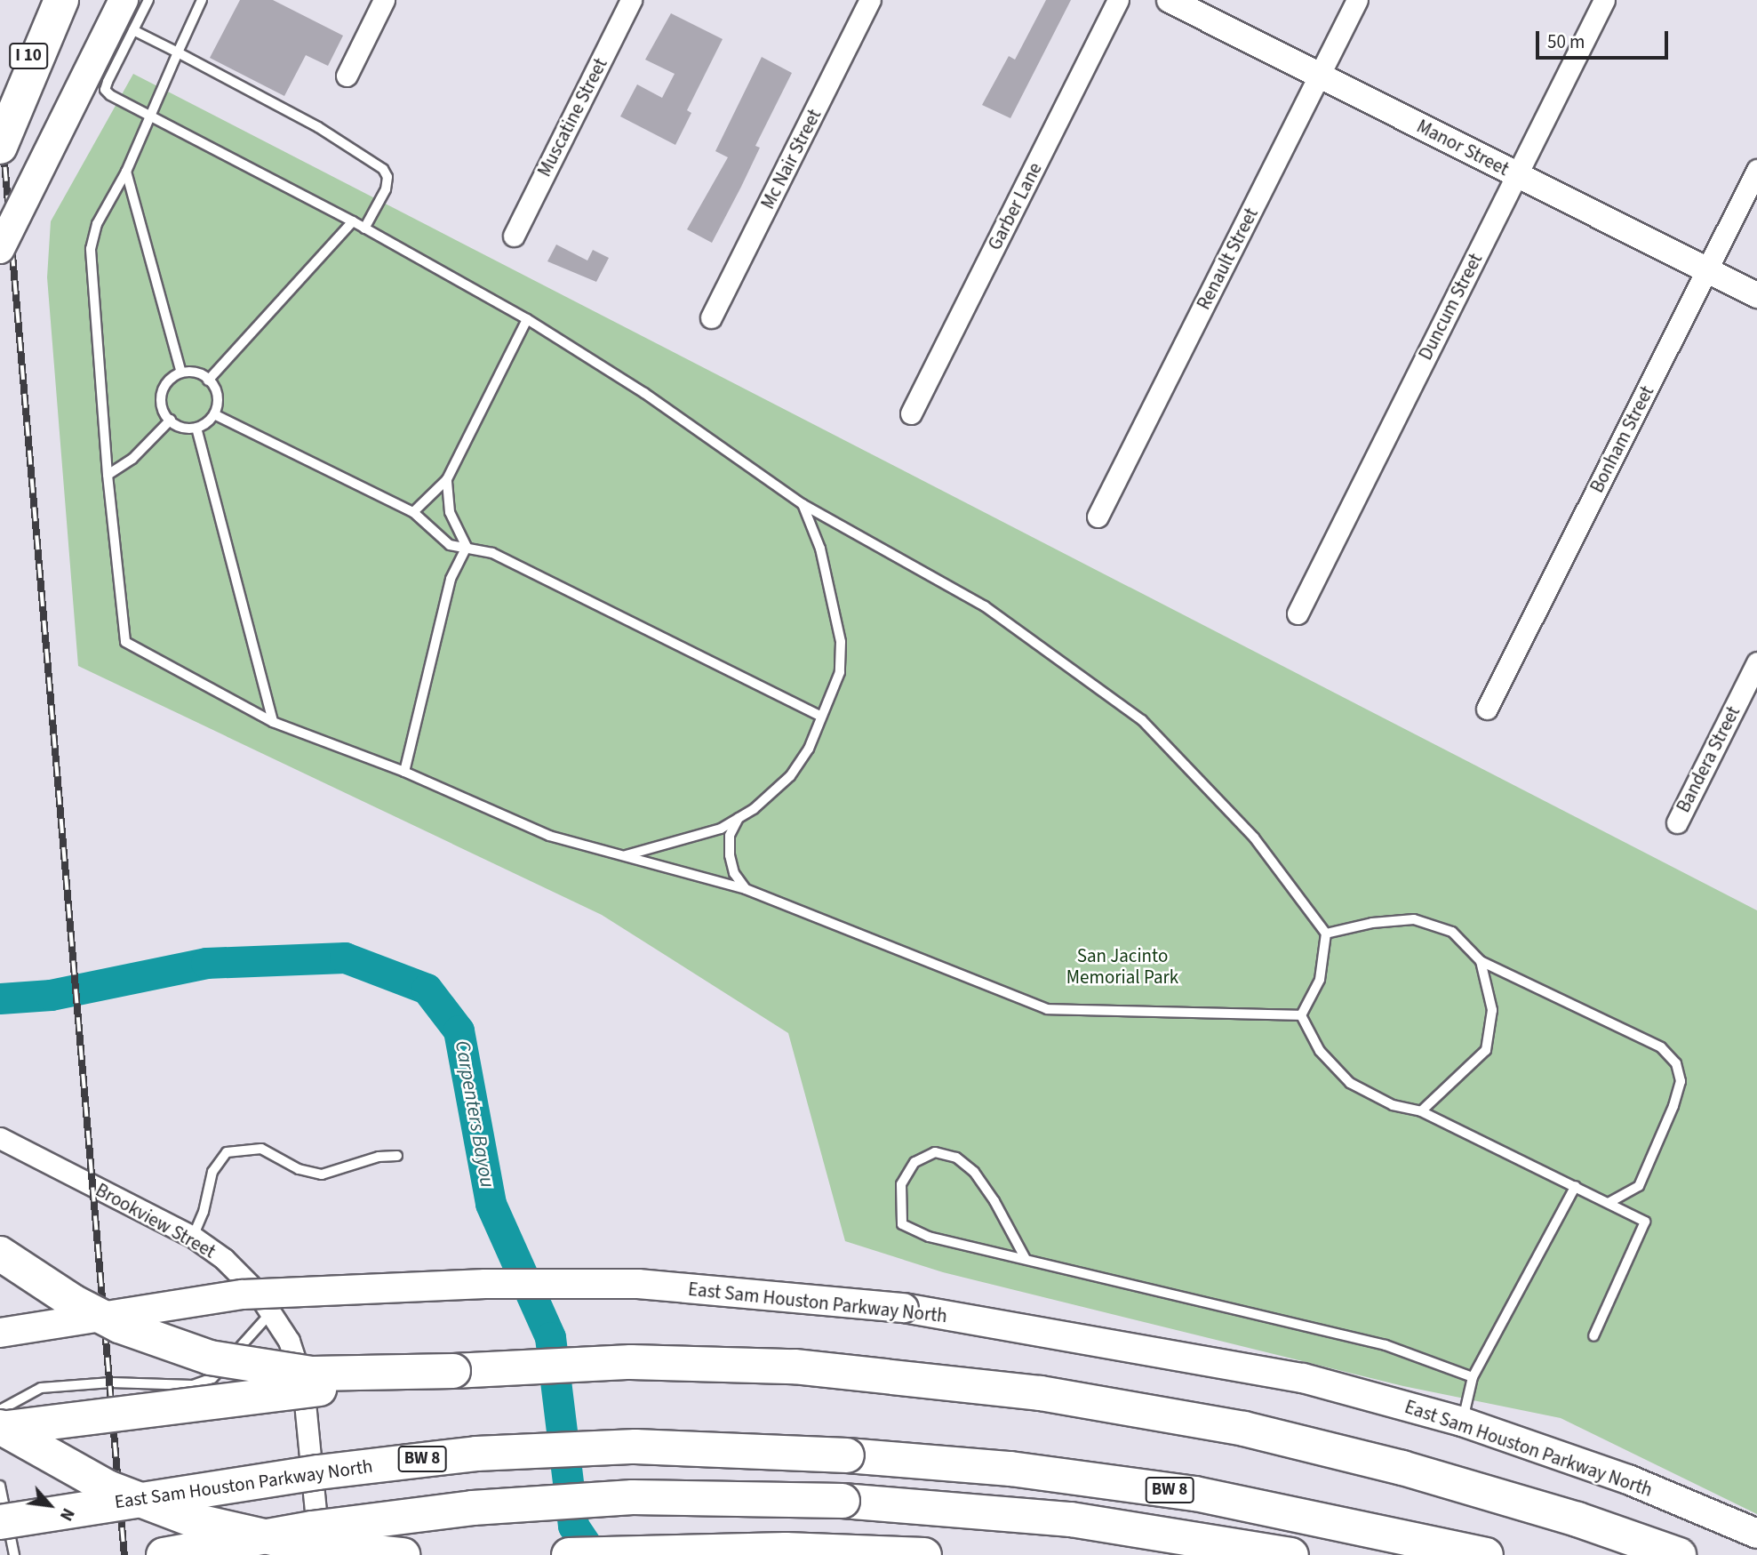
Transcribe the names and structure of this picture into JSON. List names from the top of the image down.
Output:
{
  "streets": {
    "highway": ["I 10", "East Sam Houston Parkway North", "BW 8"],
    "street": [
      "Muscatine Street",
      "Manor Street",
      "Mc Nair Street",
      "Garber Lane",
      "Renault Street",
      "Duncum Street",
      "Bonham Street",
      "Bandera Street",
      "Brookview Street"
    ]
  },
  "crossings": [
    ["Manor Street", "Renault Street"],
    ["Manor Street", "Duncum Street"],
    ["Manor Street", "Bonham Street"]
  ],
  "water": ["Carpenters Bayou"],
  "parks": ["San Jacinto Memorial Park"],
  "scale_bar": "50 m",
  "north": "bottom right"
}
